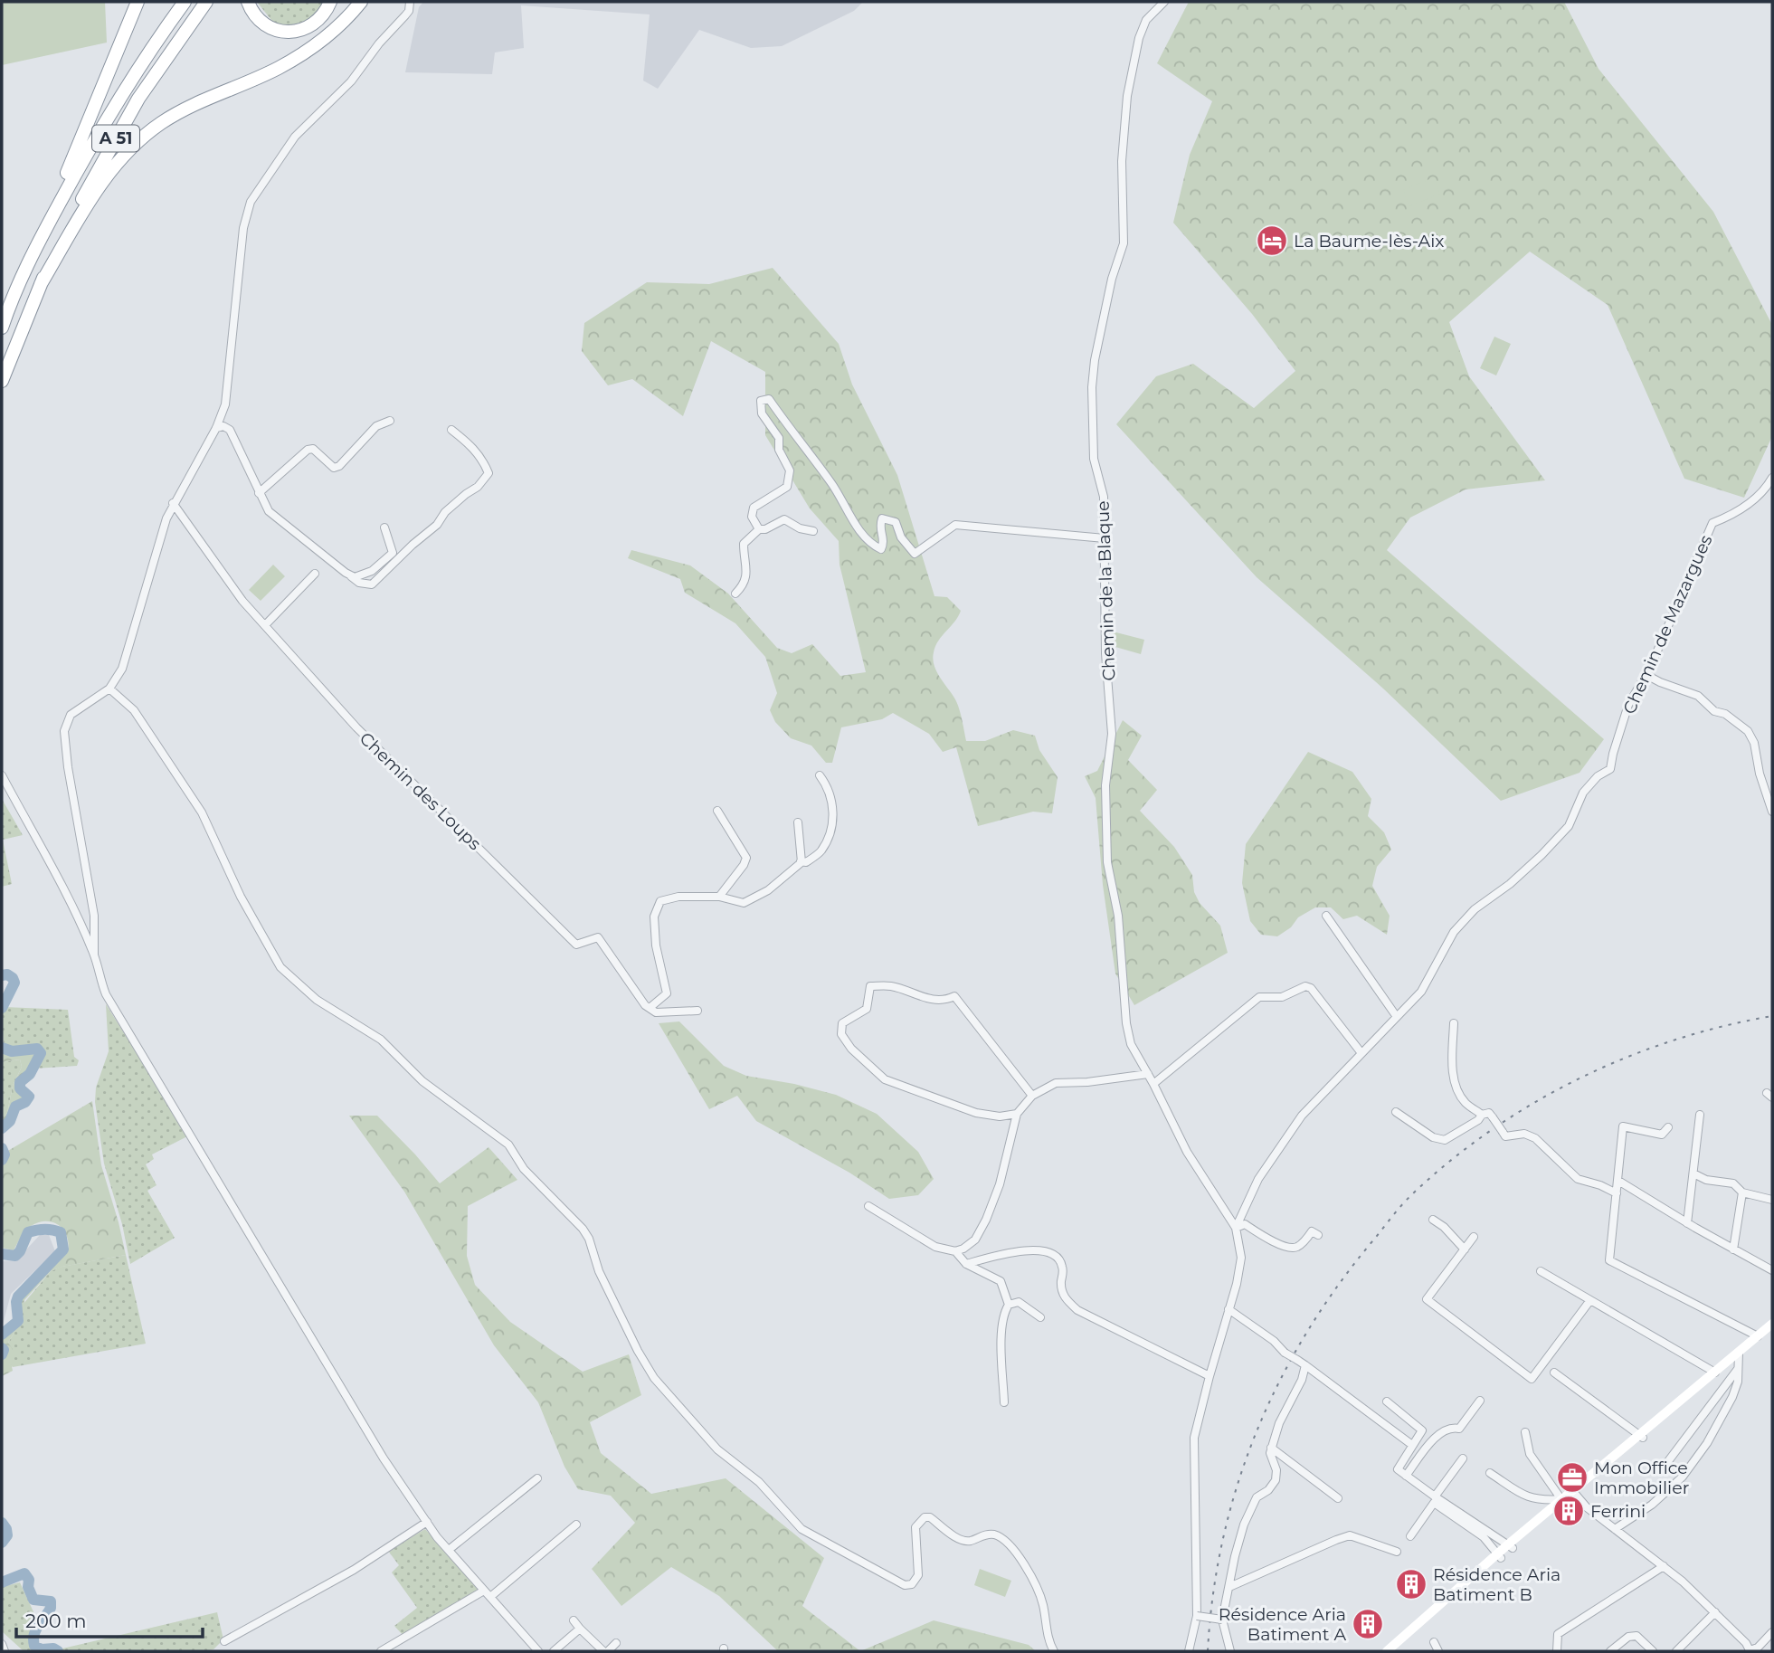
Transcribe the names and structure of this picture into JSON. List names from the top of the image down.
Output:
{
  "streets": {
    "highway": ["A 51"],
    "street": ["Chemin de la Blaque", "Chemin de Mazargues", "Chemin des Loups"]
  },
  "crossings": [
    ["Chemin de la Blaque", "Chemin de Mazargues"]
  ],
  "places": {
    "hotel": ["La Baume-lès-Aix"],
    "office": ["Mon Office Immobilier"],
    "building": ["Ferrini", "Résidence Aria Batiment B", "Résidence Aria Batiment A"]
  },
  "scale_bar": "200 m"
}
